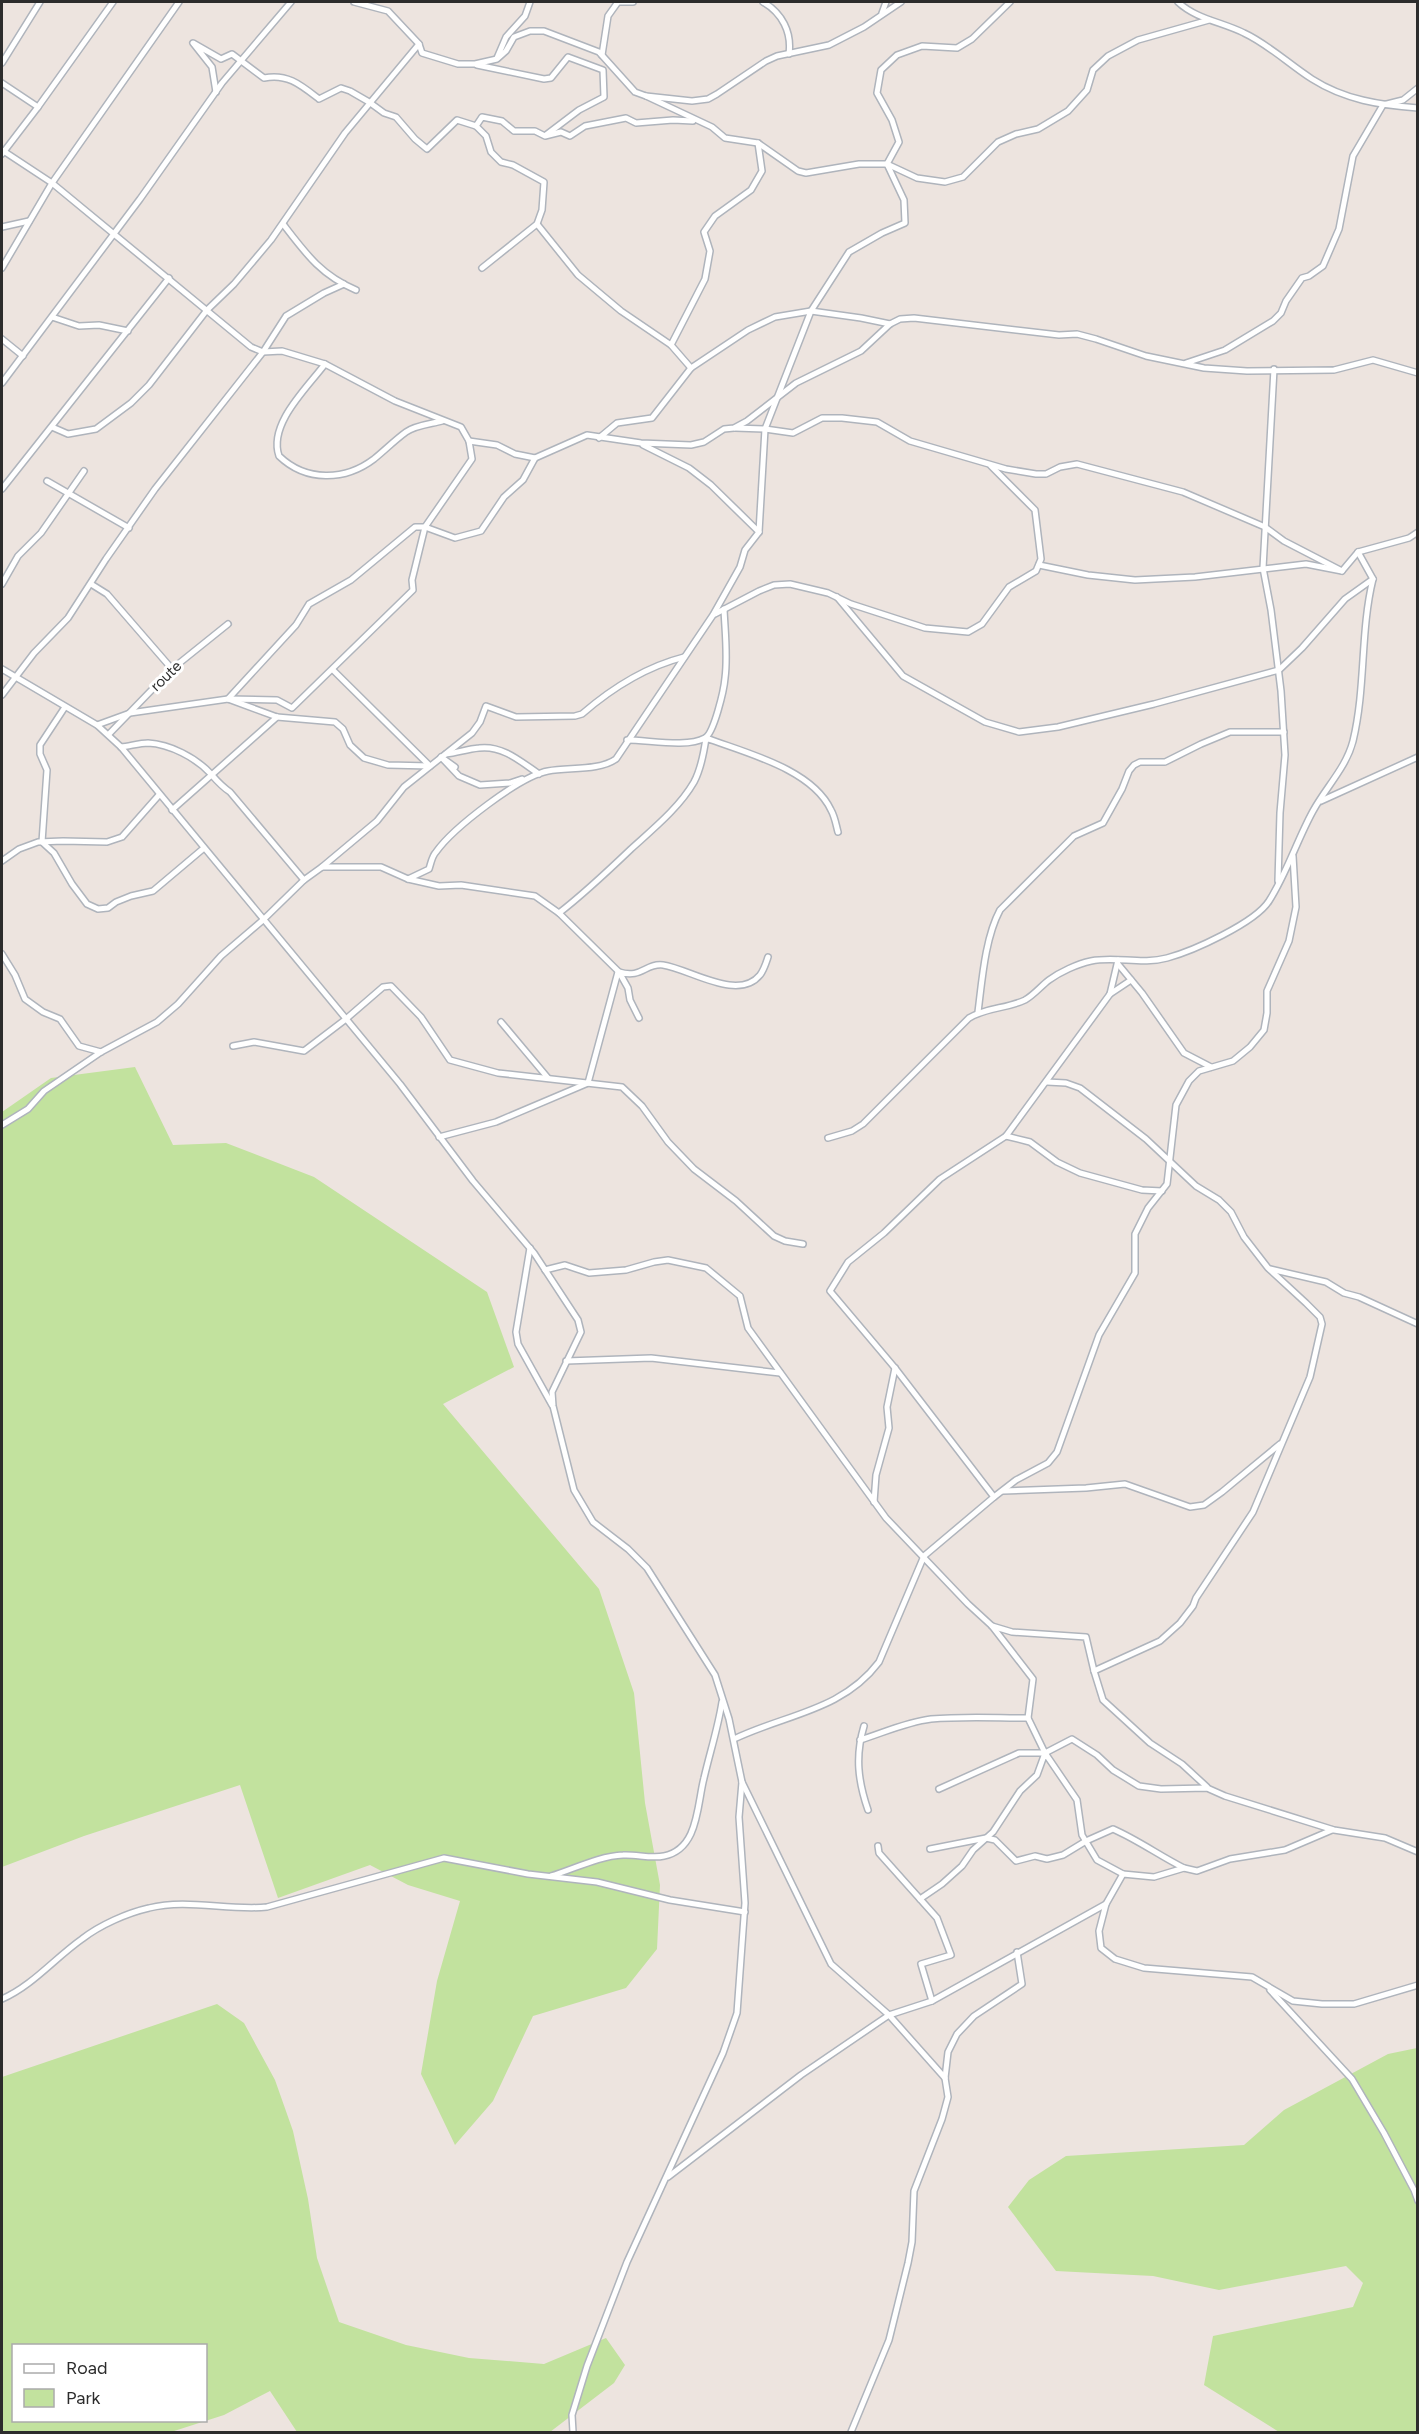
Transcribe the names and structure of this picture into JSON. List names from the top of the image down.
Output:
{
  "streets": {
    "street": ["route"]
  },
  "legend": ["Road", "Park"]
}
